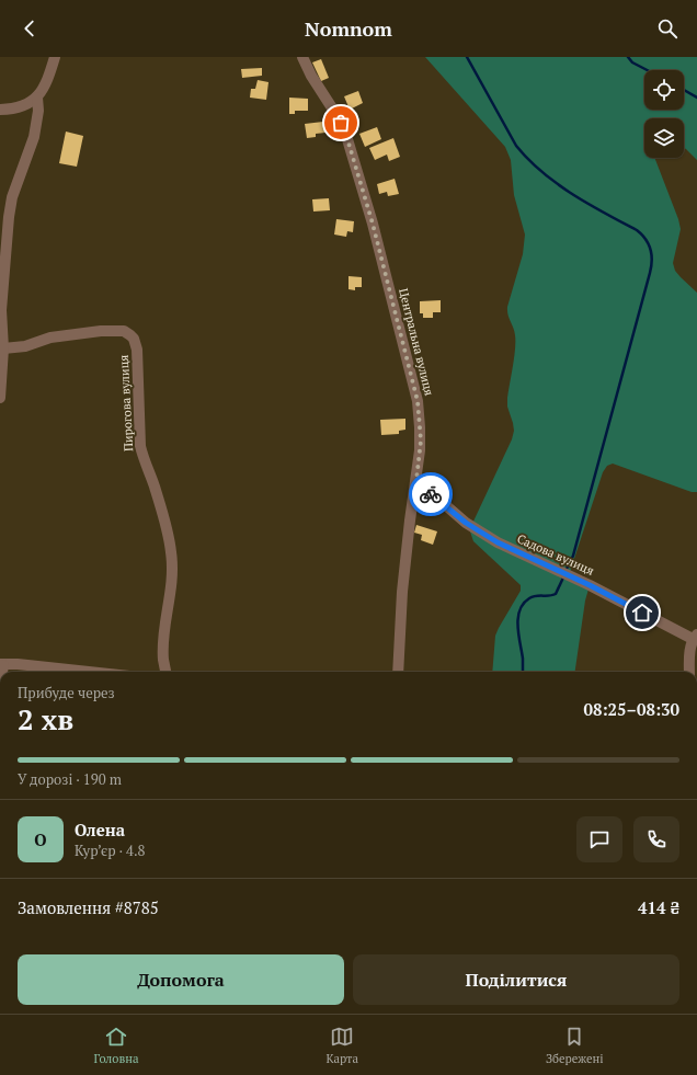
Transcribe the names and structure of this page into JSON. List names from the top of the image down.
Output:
{
  "streets": {
    "street": ["Центральна вулиця", "Пирогова вулиця", "Садова вулиця"]
  },
  "crossings": [
    ["Центральна вулиця", "Садова вулиця"]
  ],
  "page": {
    "header": "Nomnom",
    "heading": ["2 хв", "Прибуде через", "08:25–08:30"],
    "panel": [
      "Олена",
      "Кур’єр · 4.8",
      "Замовлення #8785",
      "414 ₴"
    ],
    "bar": "У дорозі · 190 m",
    "round": "О",
    "buttons": ["Допомога", "Поділитися"],
    "tabs": ["Головна", "Карта", "Збережені"]
  }
}
